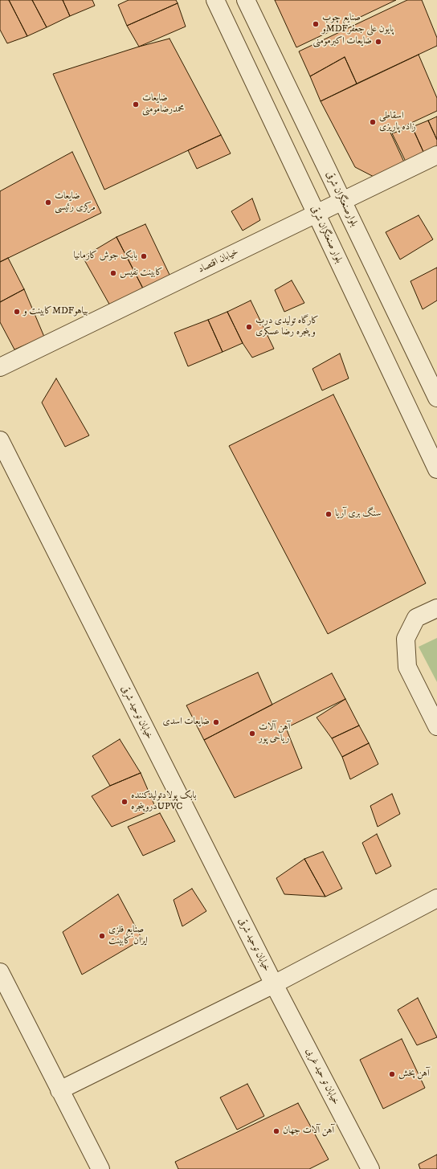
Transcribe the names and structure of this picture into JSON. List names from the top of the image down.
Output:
{
  "streets": {
    "street": [
      "بلوارصنعتگران شرقی",
      "بلوار صنعتگران شرقی",
      "خیابان اقتصاد",
      "خیابان توحید شرقی",
      "خیابان تو حید غربی"
    ]
  },
  "crossings": [
    ["بلوارصنعتگران شرقی", "خیابان اقتصاد"],
    ["بلوار صنعتگران شرقی", "خیابان اقتصاد"],
    ["خیابان توحید شرقی", "خیابان تو حید غربی"]
  ],
  "places": [
    "صنایع چوب وMDFپایون علی جعفر",
    "ضایعات اکبرمومنی",
    "ضایعات محمدرضامومنی",
    "اسقاطی زاده پاریزی",
    "ضایعات مرکزی رئیسی",
    "بابک جوش کارمانیا",
    "کابینت نفیس",
    "کابینت وMDFبیاهو",
    "کارگاه تولیدی درب و پنجره رضا عسکری",
    "سنگ بری آریا",
    "ضایعات اسدی",
    "آهن آلات ریاحی پور",
    "بابک پولادتولیدکننده دروپنجرهUPVC",
    "صنایع فلزی ایران کابینت",
    "آهن پخش",
    "آهن آلات جهان"
  ]
}
